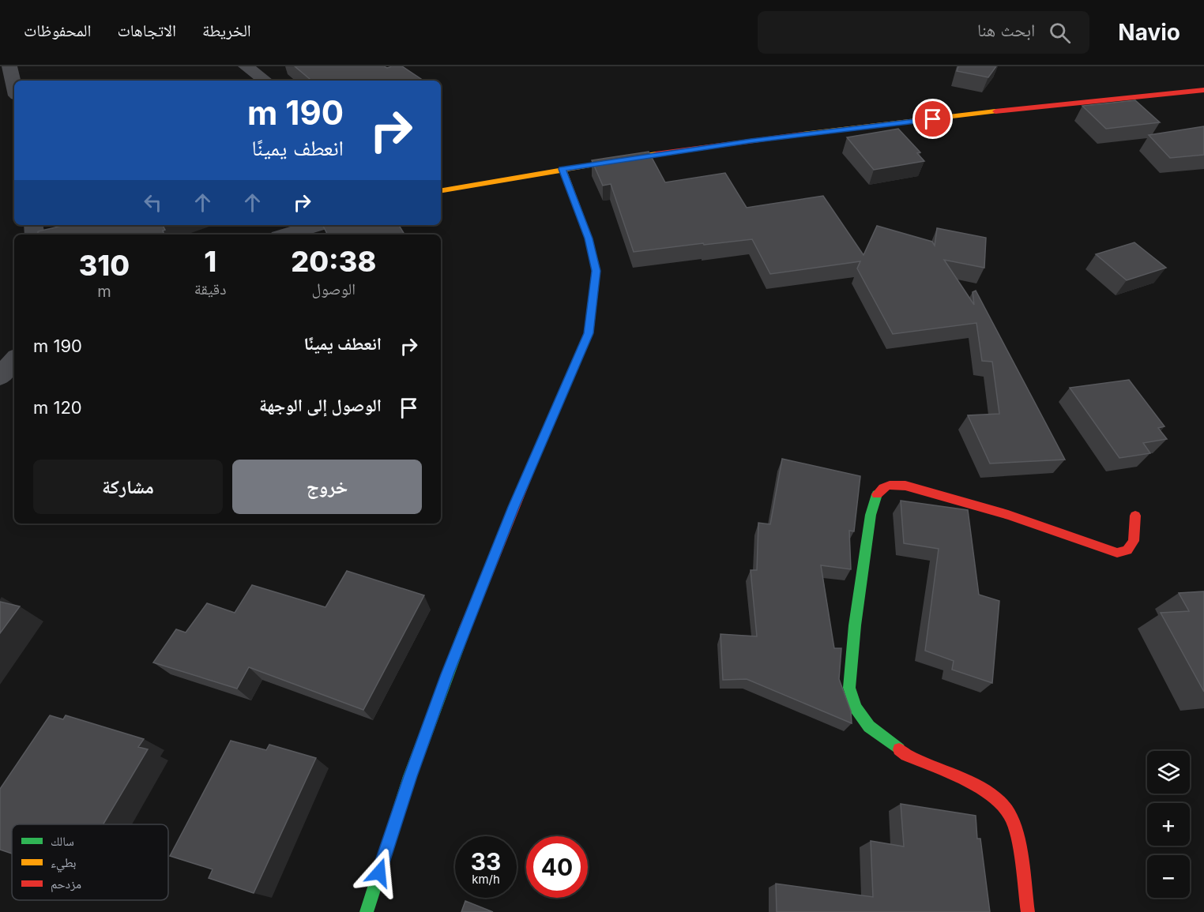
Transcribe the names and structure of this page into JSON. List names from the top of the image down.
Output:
{
  "legend": ["سالك", "بطيء", "مزدحم"],
  "page": {
    "header": "Navio",
    "search": "ابحث هنا",
    "nav": ["الخريطة", "الاتجاهات", "المحفوظات"],
    "turn": ["190 m", "انعطف يمينًا"],
    "eta": [
      "20:38",
      "الوصول",
      "1",
      "دقيقة",
      "310",
      "m"
    ],
    "list": [
      {
        "name": "انعطف يمينًا",
        "value": "190 m"
      },
      {
        "name": "الوصول إلى الوجهة",
        "value": "120 m"
      }
    ],
    "buttons": ["خروج", "مشاركة"],
    "map_buttons": ["+", "−"],
    "speed": "33 km/h",
    "limit": "40"
  }
}
